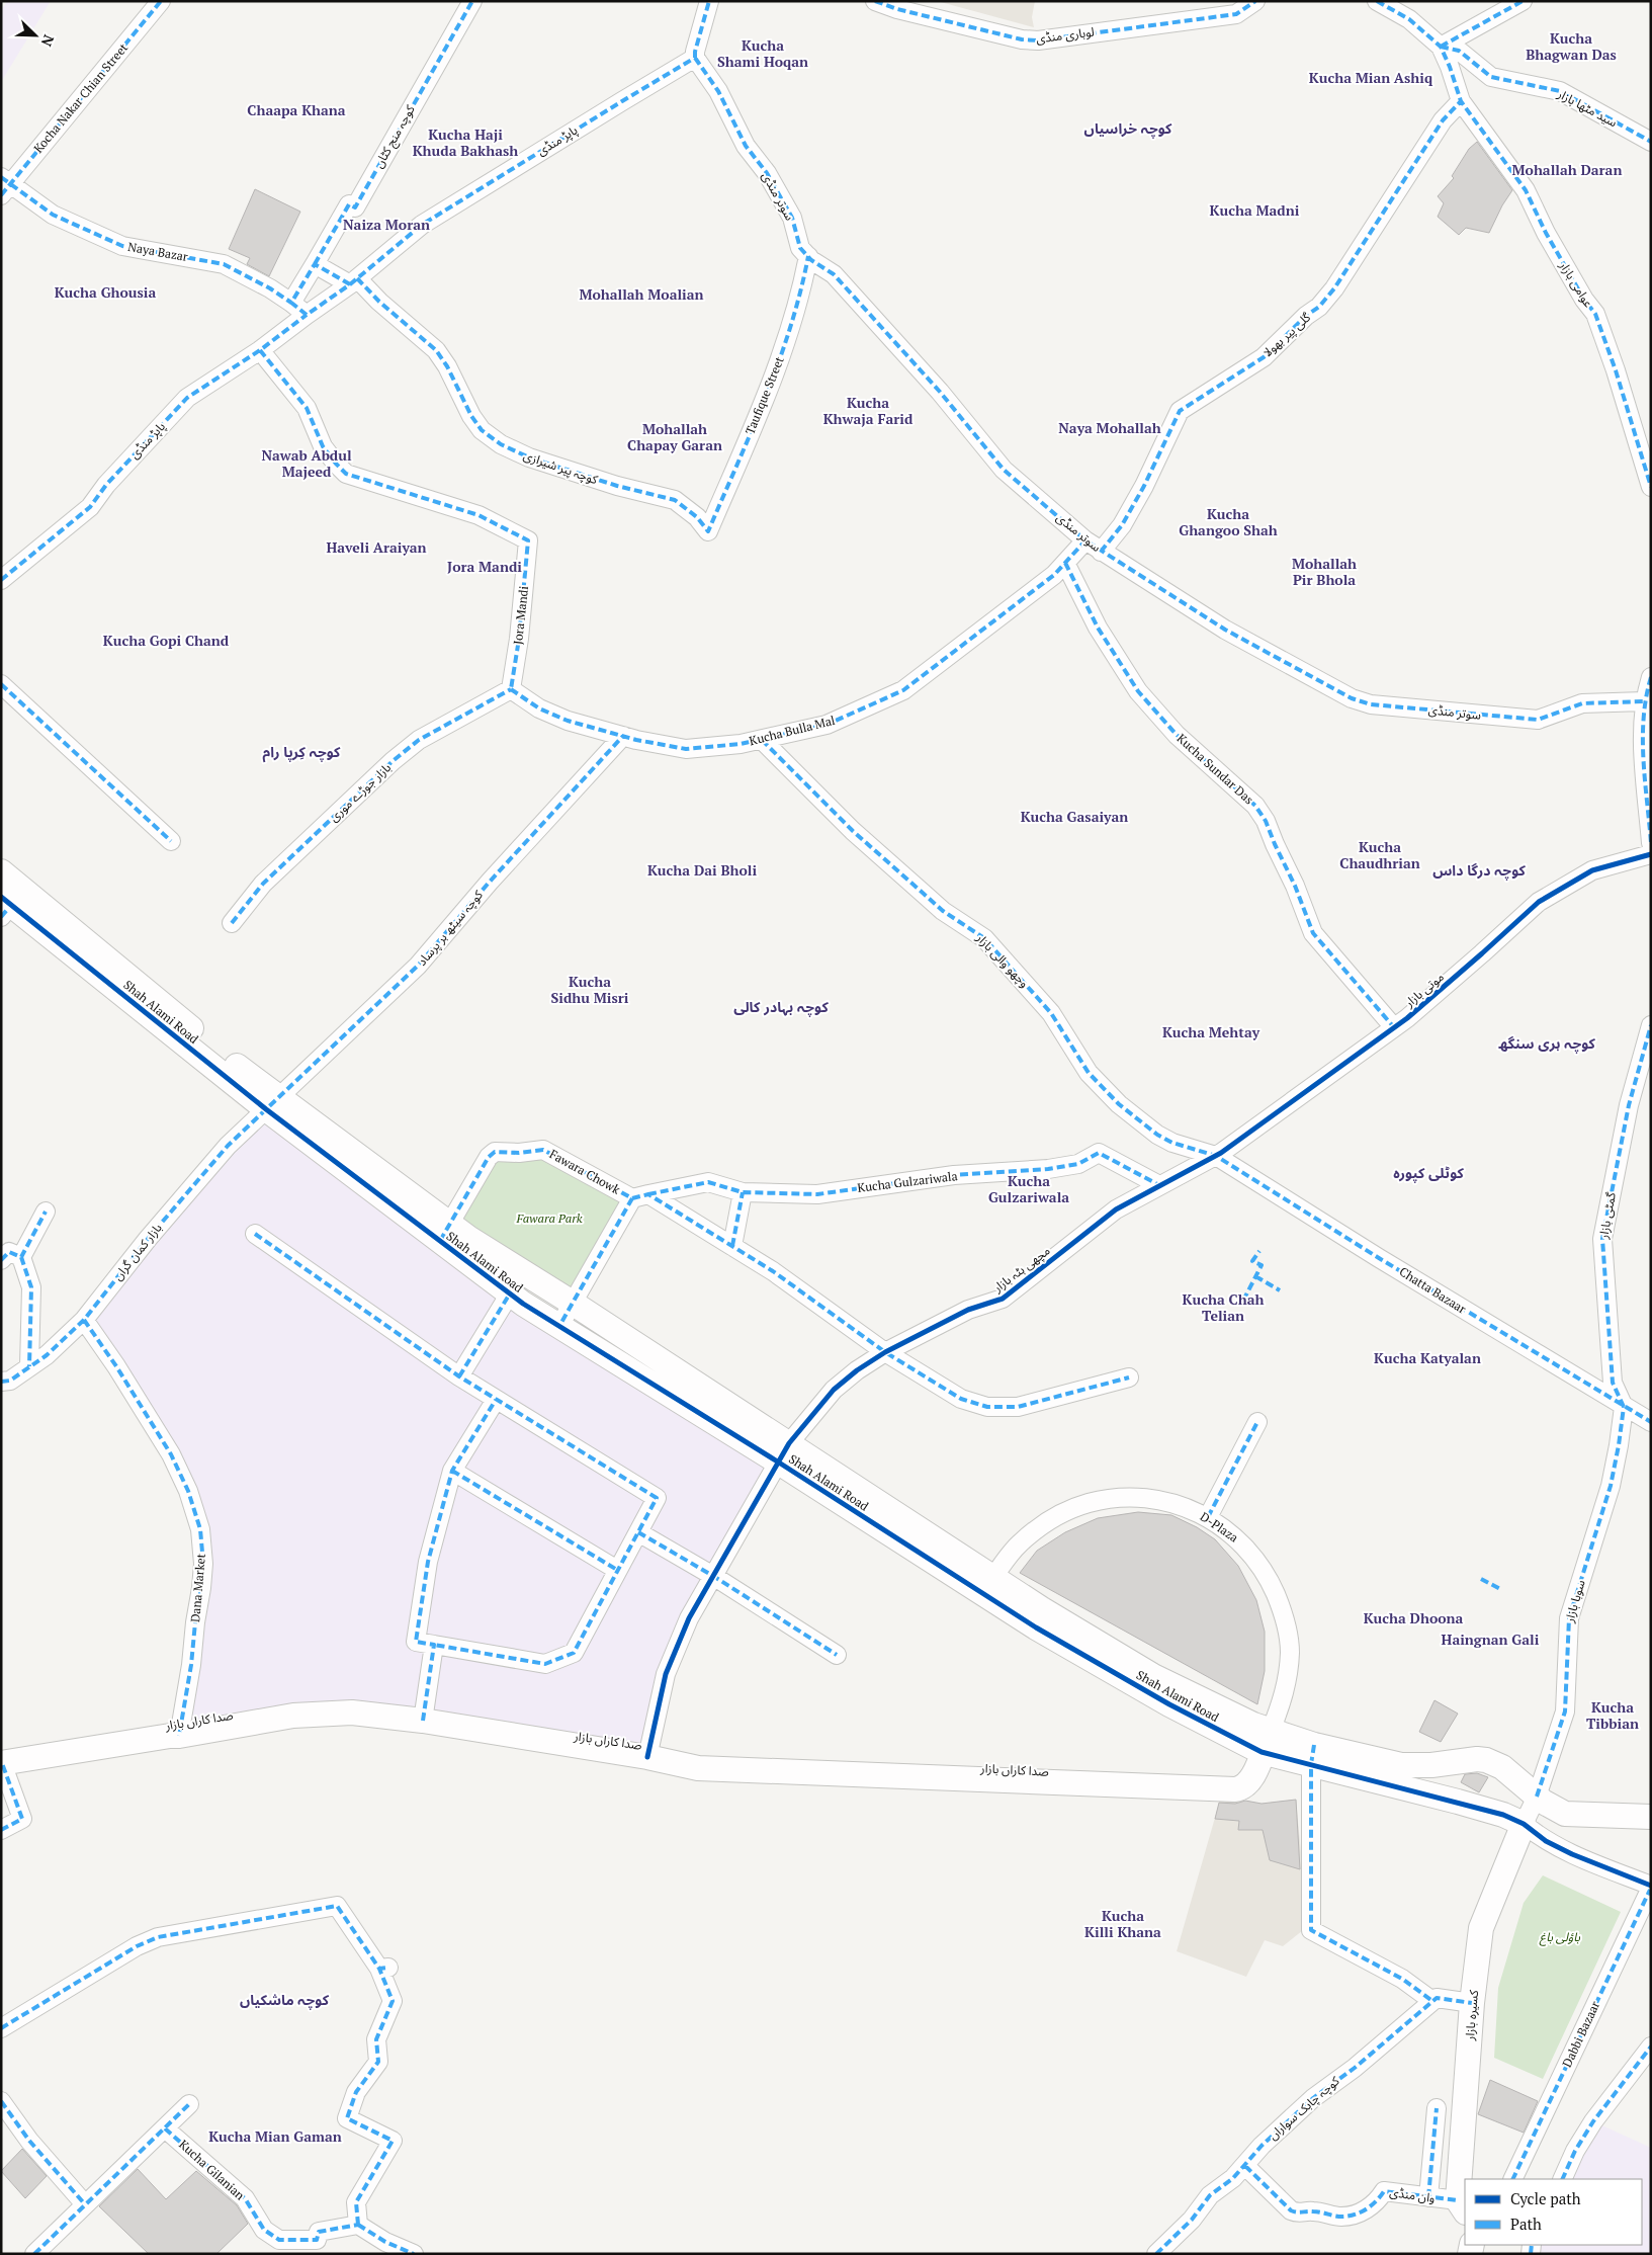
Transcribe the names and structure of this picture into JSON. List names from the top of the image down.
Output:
{
  "streets": {
    "street": [
      "لوہاری منڈی",
      "Kocha Nakar Chian Street",
      "سید مٹھا بازار",
      "کوچہ منج کٹاں",
      "پاپڑ منڈی",
      "سوتر منڈی",
      "Naya Bazar",
      "عوامی بازار",
      "گلی پیر بھولا",
      "Taufique Street",
      "کوچہ پیر شیرازی",
      "Jora Mandi",
      "Kucha Bulla Mal",
      "Kucha Sundar Das",
      "بازار جوڑے موری",
      "کوچہ سیٹھ ہر پرساد",
      "وچھو والی بازار",
      "موتی بازار",
      "Shah Alami Road",
      "Fawara Chowk",
      "Kucha Gulzariwala",
      "گمٹی بازار",
      "بازار کمان گراں",
      "مچھی ہٹہ بازار",
      "Chatta Bazaar",
      "D-Plaza",
      "Dana Market",
      "سوہا بازار",
      "صدا کاراں بازار",
      "کسیرہ بازار",
      "Dabbi Bazaar",
      "کوچہ چابک سواراں",
      "Kucha Gilanian",
      "وان منڈی"
    ]
  },
  "crossings": [
    ["Kocha Nakar Chian Street", "Naya Bazar"],
    ["کوچہ منج کٹاں", "کوچہ پیر شیرازی"],
    ["پاپڑ منڈی", "سوتر منڈی"],
    ["پاپڑ منڈی", "Naya Bazar"],
    ["پاپڑ منڈی", "کوچہ پیر شیرازی"],
    ["پاپڑ منڈی", "Jora Mandi"],
    ["سوتر منڈی", "گلی پیر بھولا"],
    ["سوتر منڈی", "Taufique Street"],
    ["سوتر منڈی", "Kucha Bulla Mal"],
    ["عوامی بازار", "گلی پیر بھولا"],
    ["Taufique Street", "کوچہ پیر شیرازی"],
    ["Jora Mandi", "Kucha Bulla Mal"],
    ["Jora Mandi", "بازار جوڑے موری"],
    ["Kucha Bulla Mal", "Kucha Sundar Das"],
    ["Kucha Bulla Mal", "بازار جوڑے موری"],
    ["Kucha Bulla Mal", "کوچہ سیٹھ ہر پرساد"],
    ["Kucha Bulla Mal", "وچھو والی بازار"],
    ["Kucha Sundar Das", "موتی بازار"],
    ["کوچہ سیٹھ ہر پرساد", "Shah Alami Road"],
    ["کوچہ سیٹھ ہر پرساد", "بازار کمان گراں"],
    ["وچھو والی بازار", "موتی بازار"],
    ["وچھو والی بازار", "مچھی ہٹہ بازار"],
    ["وچھو والی بازار", "Chatta Bazaar"],
    ["موتی بازار", "مچھی ہٹہ بازار"],
    ["موتی بازار", "Chatta Bazaar"],
    ["Shah Alami Road", "Fawara Chowk"],
    ["Shah Alami Road", "بازار کمان گراں"],
    ["Shah Alami Road", "مچھی ہٹہ بازار"],
    ["Shah Alami Road", "D-Plaza"],
    ["Shah Alami Road", "سوہا بازار"],
    ["Shah Alami Road", "صدا کاراں بازار"],
    ["Shah Alami Road", "کسیرہ بازار"],
    ["Shah Alami Road", "Dabbi Bazaar"],
    ["Fawara Chowk", "Kucha Gulzariwala"],
    ["Kucha Gulzariwala", "مچھی ہٹہ بازار"],
    ["گمٹی بازار", "Chatta Bazaar"],
    ["گمٹی بازار", "سوہا بازار"],
    ["بازار کمان گراں", "Dana Market"],
    ["مچھی ہٹہ بازار", "Chatta Bazaar"],
    ["مچھی ہٹہ بازار", "صدا کاراں بازار"],
    ["Chatta Bazaar", "سوہا بازار"],
    ["D-Plaza", "صدا کاراں بازار"],
    ["Dana Market", "صدا کاراں بازار"],
    ["سوہا بازار", "کسیرہ بازار"],
    ["کسیرہ بازار", "وان منڈی"],
    ["کوچہ چابک سواراں", "وان منڈی"]
  ],
  "districts": [
    "Kucha Bhagwan Das",
    "Kucha Shami Hoqan",
    "Kucha Mian Ashiq",
    "Chaapa Khana",
    "کوچہ خراسیاں",
    "Kucha Haji Khuda Bakhash",
    "Mohallah Daran",
    "Kucha Madni",
    "Naiza Moran",
    "Kucha Ghousia",
    "Mohallah Moalian",
    "Kucha Khwaja Farid",
    "Naya Mohallah",
    "Mohallah Chapay Garan",
    "Nawab Abdul Majeed",
    "Kucha Ghangoo Shah",
    "Haveli Araiyan",
    "Mohallah Pir Bhola",
    "Jora Mandi",
    "Kucha Gopi Chand",
    "کوچہ کِرپا رام",
    "Kucha Gasaiyan",
    "Kucha Chaudhrian",
    "Kucha Dai Bholi",
    "کوچہ درگا داس",
    "Kucha Sidhu Misri",
    "کوچہ بہادر کالی",
    "Kucha Mehtay",
    "کوچہ ہری سنگھ",
    "کوٹلی کپورہ",
    "Kucha Gulzariwala",
    "Kucha Chah Telian",
    "Kucha Katyalan",
    "Kucha Dhoona",
    "Haingnan Gali",
    "Kucha Tibbian",
    "Kucha Killi Khana",
    "کوچہ ماشکیاں",
    "Kucha Mian Gaman"
  ],
  "parks": ["Fawara Park", "باؤلی باغ"],
  "legend": ["Cycle path", "Path"],
  "north": "bottom right"
}
